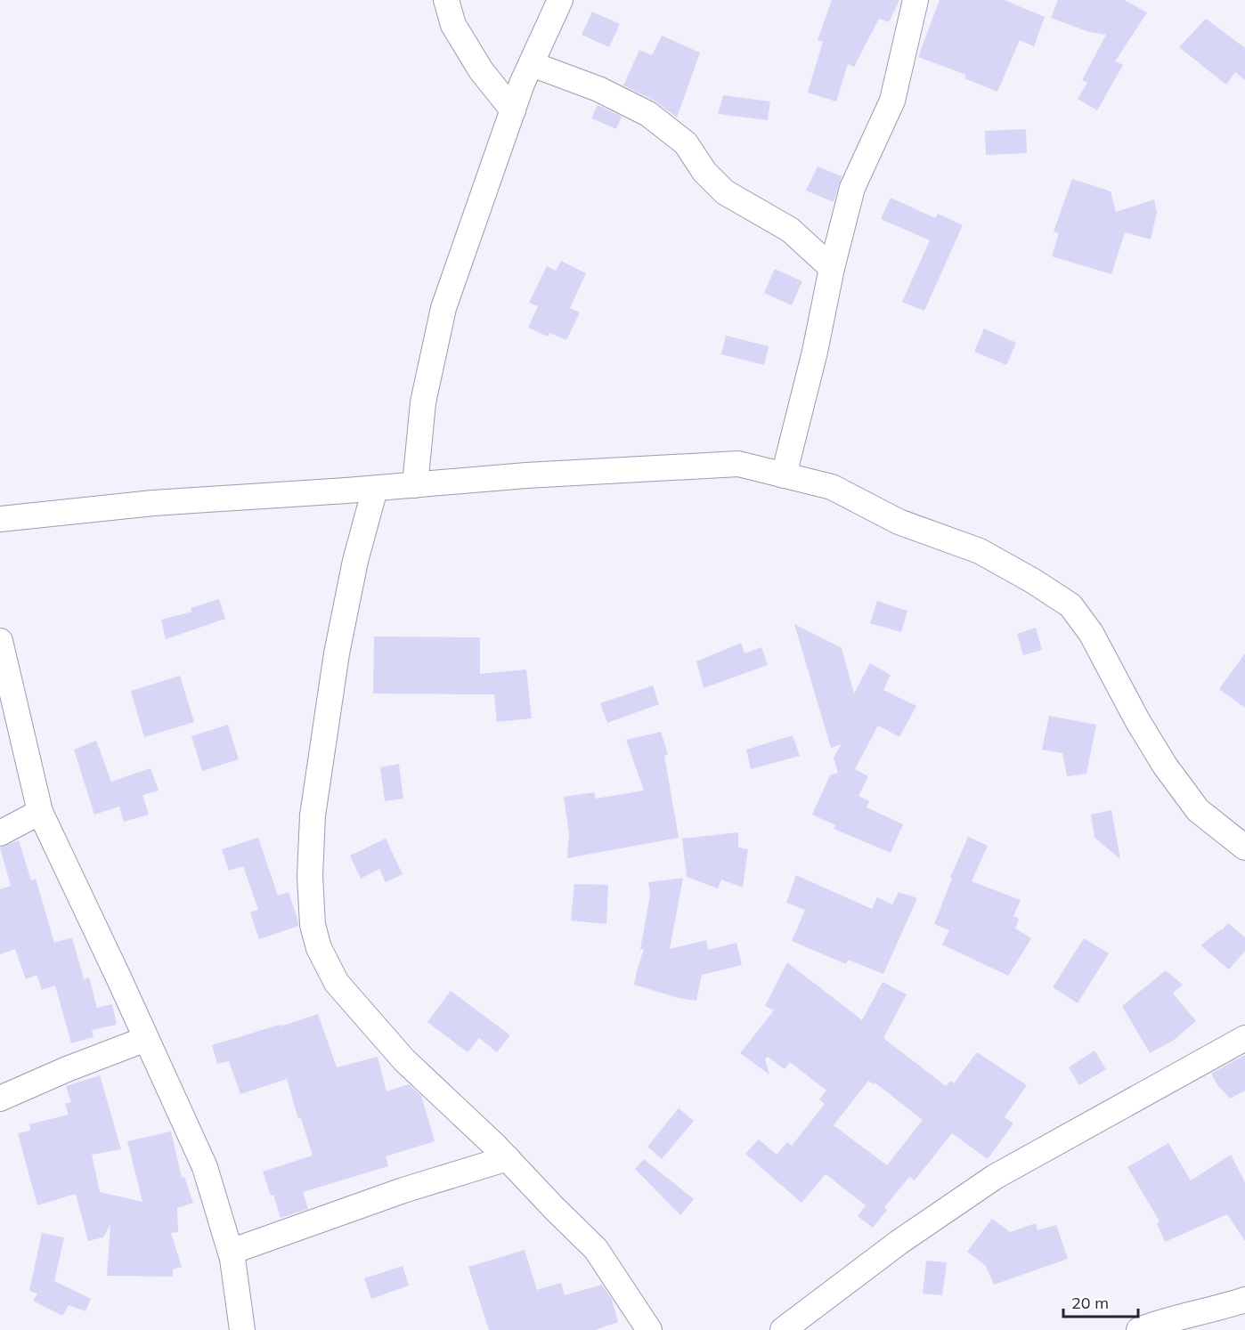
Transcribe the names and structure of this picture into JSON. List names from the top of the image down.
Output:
{
  "scale_bar": "20 m"
}
